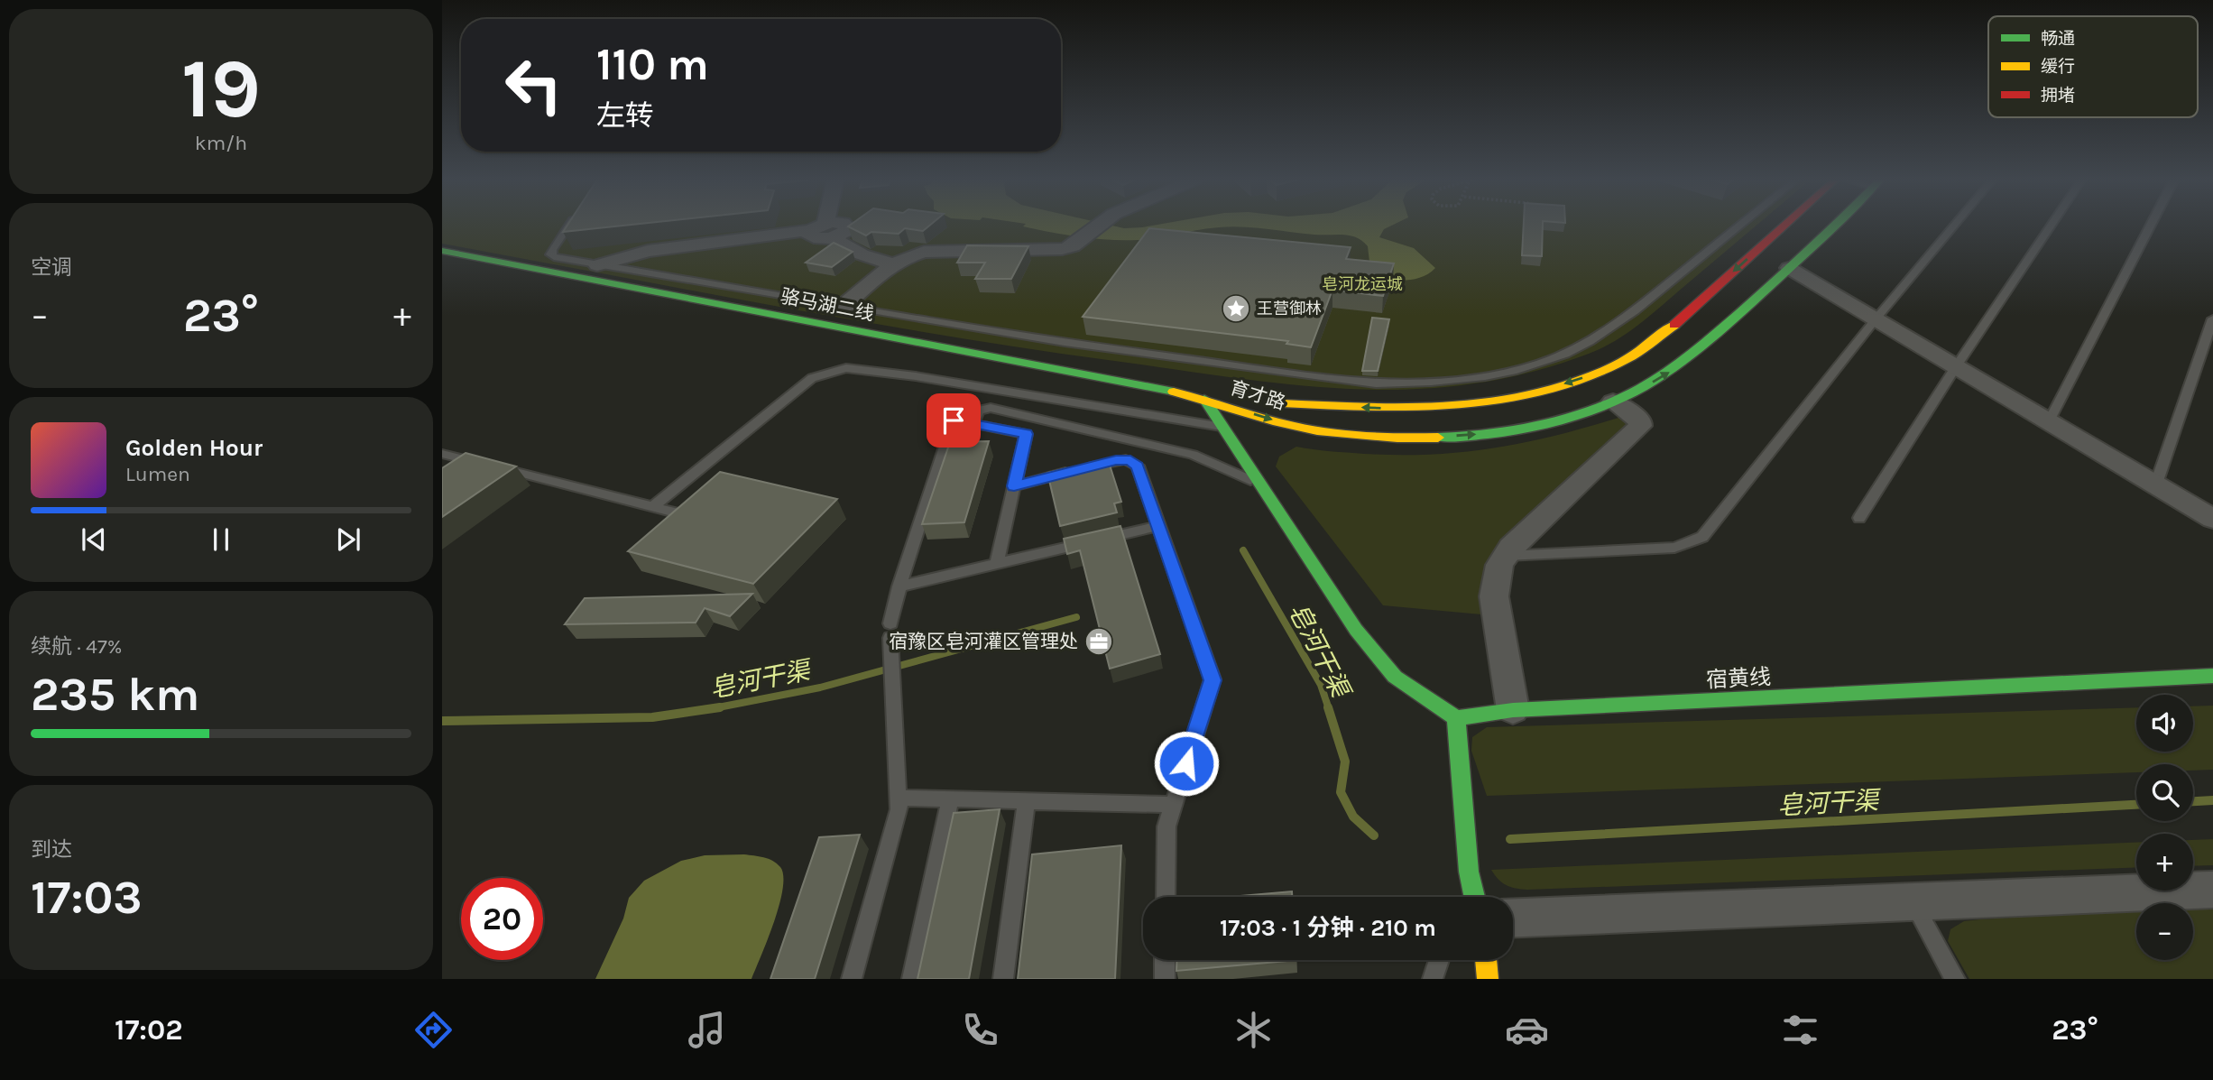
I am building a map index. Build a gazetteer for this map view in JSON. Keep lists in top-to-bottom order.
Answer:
{
  "streets": {
    "street": ["骆马湖二线", "育才路", "宿黄线"]
  },
  "crossings": [
    ["骆马湖二线", "育才路"]
  ],
  "water": ["皂河干渠"],
  "parks": ["皂河龙运城"],
  "places": {
    "place": ["王营御林"],
    "office": ["宿豫区皂河灌区管理处"]
  },
  "legend": ["畅通", "缓行", "拥堵"],
  "page": {
    "tile": [
      ["19", "km/h"],
      "空调",
      ["续航 · 47%", "235 km"],
      ["到达", "17:03"]
    ],
    "turn": ["110 m", "左转"],
    "heat": ["−", "23°", "+"],
    "song": ["Golden Hour", "Lumen"],
    "map_buttons": ["+", "−"],
    "limit": "20",
    "trip": "17:03 · 1 分钟 · 210 m",
    "tabs": ["17:02", "23°"]
  }
}
